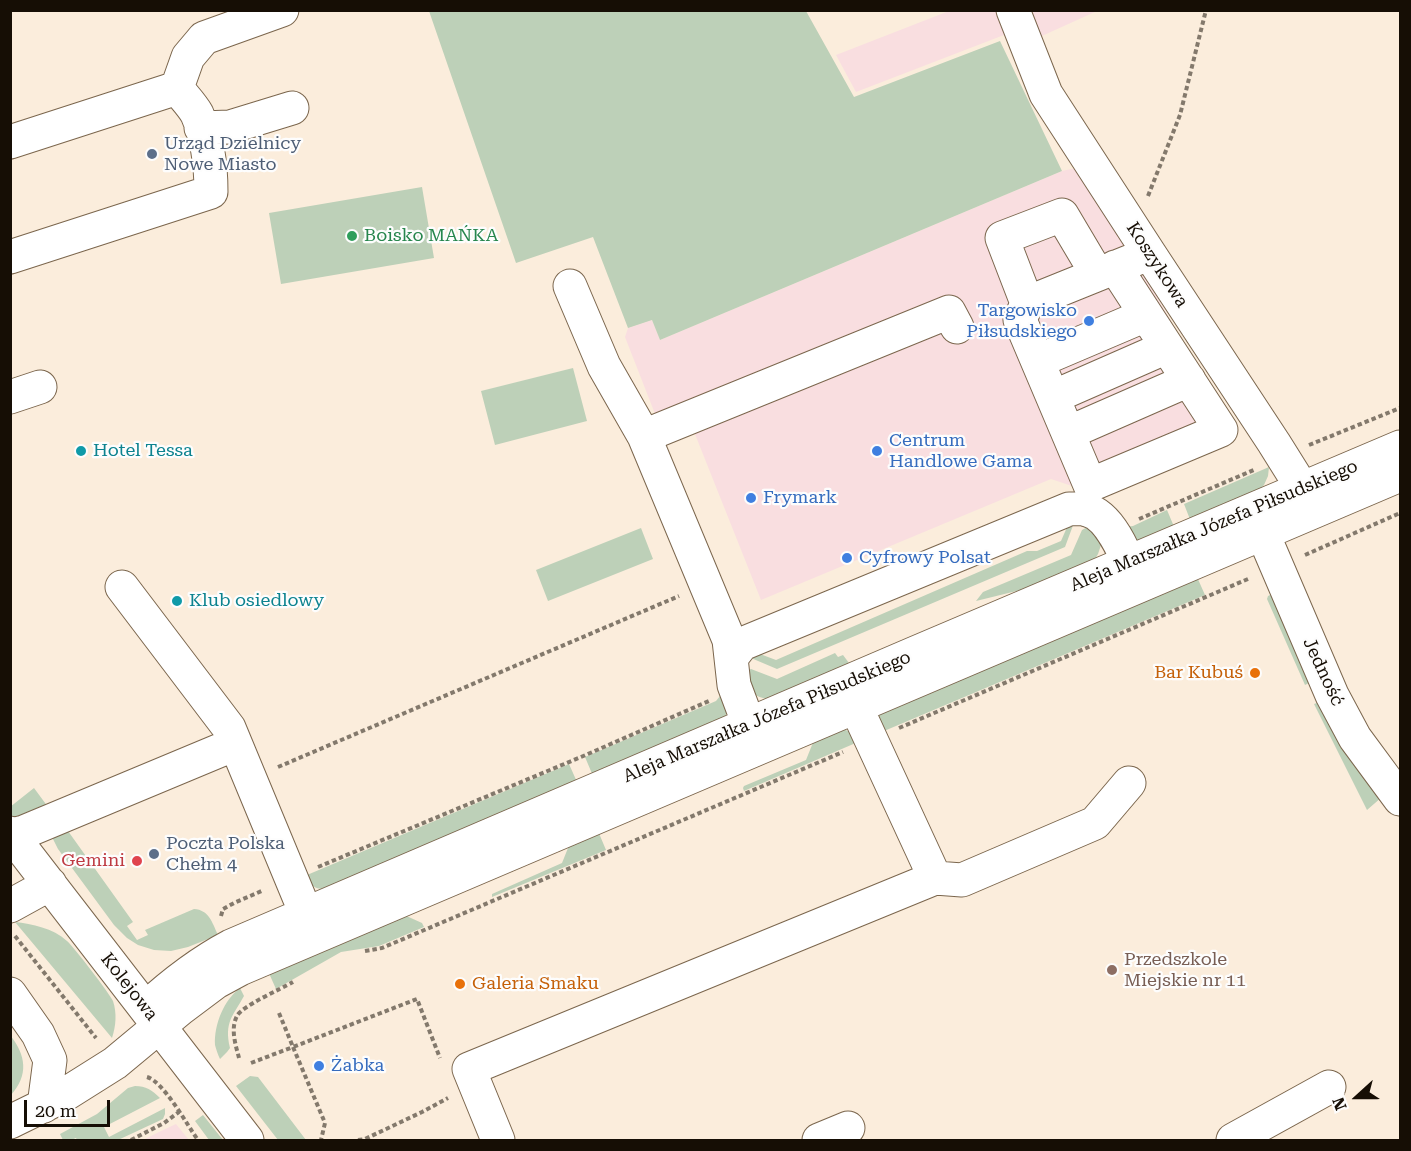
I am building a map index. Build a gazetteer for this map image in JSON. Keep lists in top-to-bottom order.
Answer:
{
  "streets": {
    "street": [
      "Koszykowa",
      "Aleja Marszałka Józefa Piłsudskiego",
      "Jedność",
      "Kolejowa"
    ]
  },
  "crossings": [
    ["Koszykowa", "Aleja Marszałka Józefa Piłsudskiego"],
    ["Aleja Marszałka Józefa Piłsudskiego", "Jedność"],
    ["Aleja Marszałka Józefa Piłsudskiego", "Kolejowa"]
  ],
  "places": [
    "Urząd Dzielnicy Nowe Miasto",
    "Boisko MAŃKA",
    "Targowisko Piłsudskiego",
    "Hotel Tessa",
    "Centrum Handlowe Gama",
    "Frymark",
    "Cyfrowy Polsat",
    "Klub osiedlowy",
    "Bar Kubuś",
    "Poczta Polska Chełm 4",
    "Gemini",
    "Przedszkole Miejskie nr 11",
    "Galeria Smaku",
    "Żabka"
  ],
  "scale_bar": "20 m",
  "north": "left"
}
